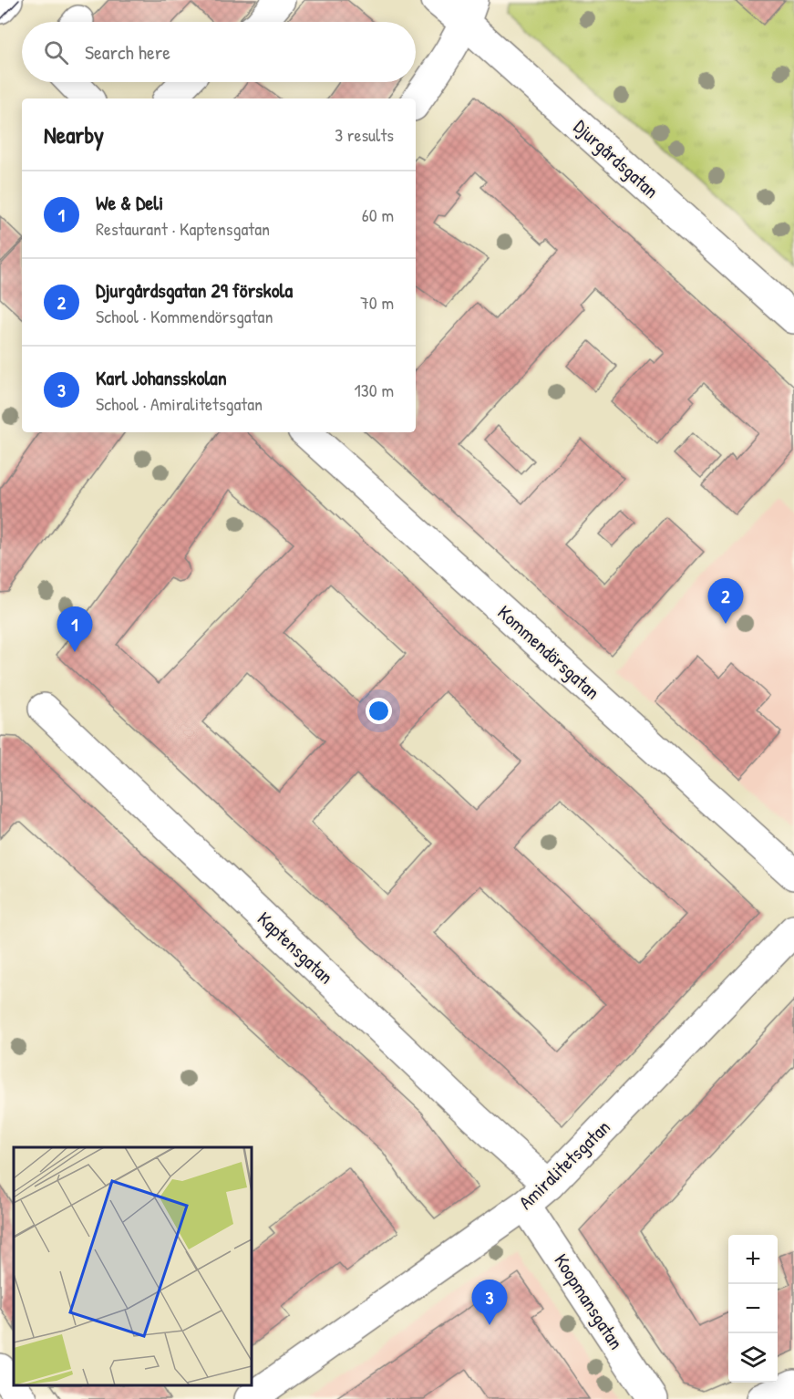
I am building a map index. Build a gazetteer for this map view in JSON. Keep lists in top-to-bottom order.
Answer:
{
  "streets": {
    "street": [
      "Djurgårdsgatan",
      "Kommendörsgatan",
      "Kaptensgatan",
      "Amiralitetsgatan",
      "Koopmansgatan"
    ]
  },
  "crossings": [
    ["Kaptensgatan", "Amiralitetsgatan"],
    ["Amiralitetsgatan", "Koopmansgatan"]
  ],
  "page": {
    "search": "Search here",
    "heading": ["Nearby", "3 results"],
    "list": [
      {
        "mark": "1",
        "name": "We & Deli",
        "note": "Restaurant · Kaptensgatan",
        "value": "60 m"
      },
      {
        "mark": "2",
        "name": "Djurgårdsgatan 29 förskola",
        "note": "School · Kommendörsgatan",
        "value": "70 m"
      },
      {
        "mark": "3",
        "name": "Karl Johansskolan",
        "note": "School · Amiralitetsgatan",
        "value": "130 m"
      }
    ],
    "pins": ["2", "1", "3"],
    "map_buttons": ["+", "−"]
  }
}
